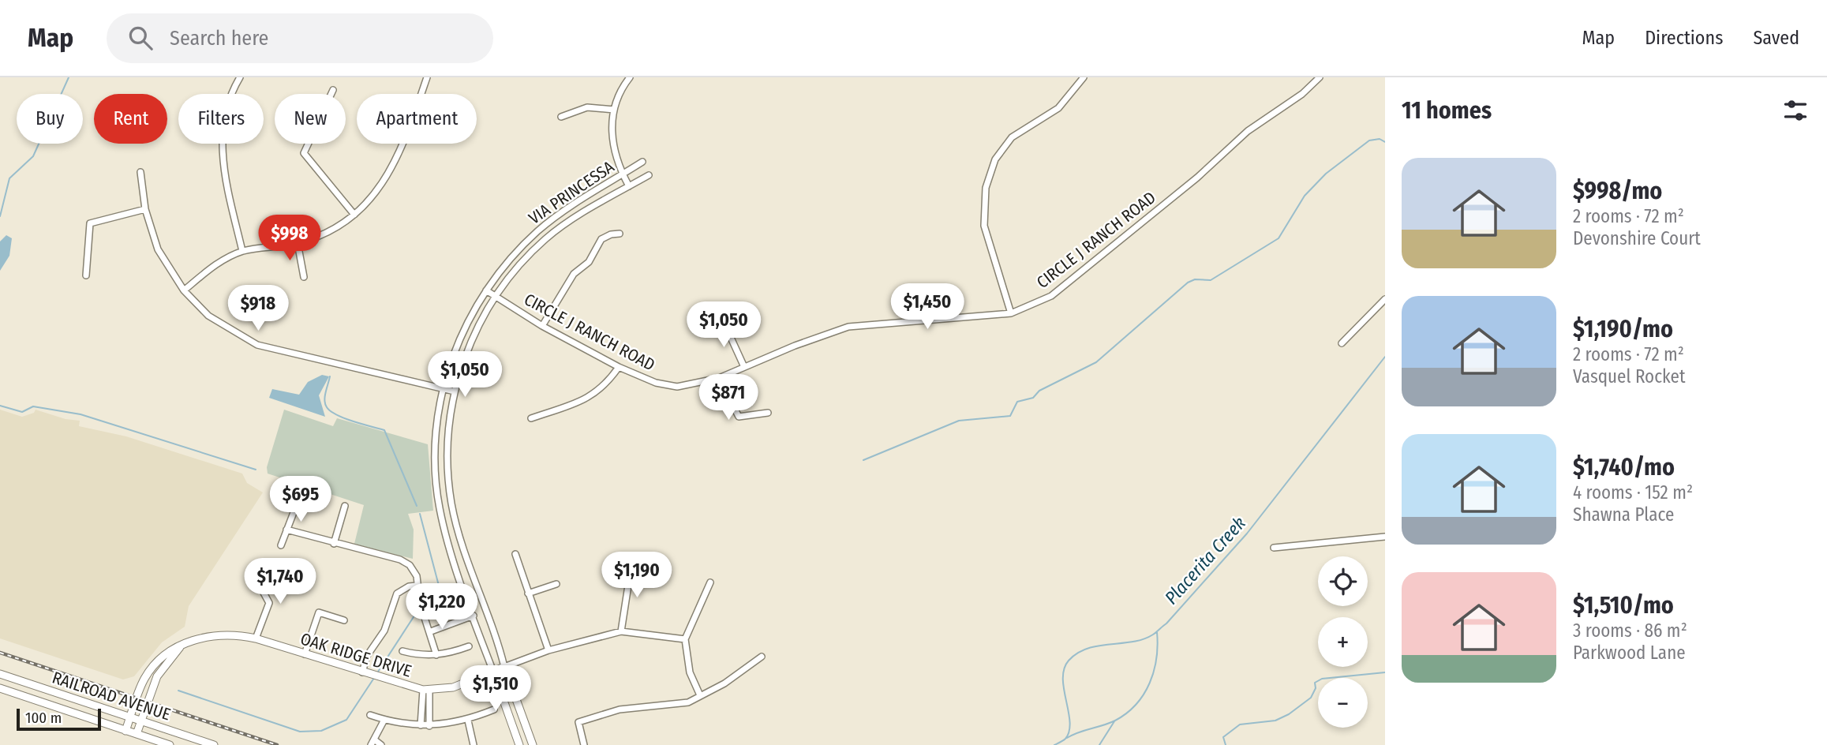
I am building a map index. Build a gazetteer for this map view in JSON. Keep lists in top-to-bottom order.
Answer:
{
  "streets": {
    "main road": ["VIA PRINCESSA", "OAK RIDGE DRIVE", "RAILROAD AVENUE"],
    "street": ["CIRCLE J RANCH ROAD"]
  },
  "crossings": [
    ["VIA PRINCESSA", "CIRCLE J RANCH ROAD"],
    ["VIA PRINCESSA", "OAK RIDGE DRIVE"],
    ["OAK RIDGE DRIVE", "RAILROAD AVENUE"]
  ],
  "water": ["Placerita Creek"],
  "scale_bar": "100 m",
  "page": {
    "header": "Map",
    "search": "Search here",
    "nav": ["Map", "Directions", "Saved"],
    "heading": "11 homes",
    "chip": [
      "Buy",
      "Rent",
      "Filters",
      "New",
      "Apartment"
    ],
    "list": [
      {
        "name": "$998/mo",
        "note": "2 rooms · 72 m² · Devonshire Court"
      },
      {
        "name": "$1,190/mo",
        "note": "2 rooms · 72 m² · Vasquel Rocket"
      },
      {
        "name": "$1,740/mo",
        "note": "4 rooms · 152 m² · Shawna Place"
      },
      {
        "name": "$1,510/mo",
        "note": "3 rooms · 86 m² · Parkwood Lane"
      }
    ],
    "price": [
      "$998",
      "$1,450",
      "$918",
      "$1,050",
      "$1,050",
      "$871",
      "$695",
      "$1,190",
      "$1,740",
      "$1,220",
      "$1,510"
    ],
    "map_buttons": ["+", "−"],
    "scale": "100 m"
  }
}
